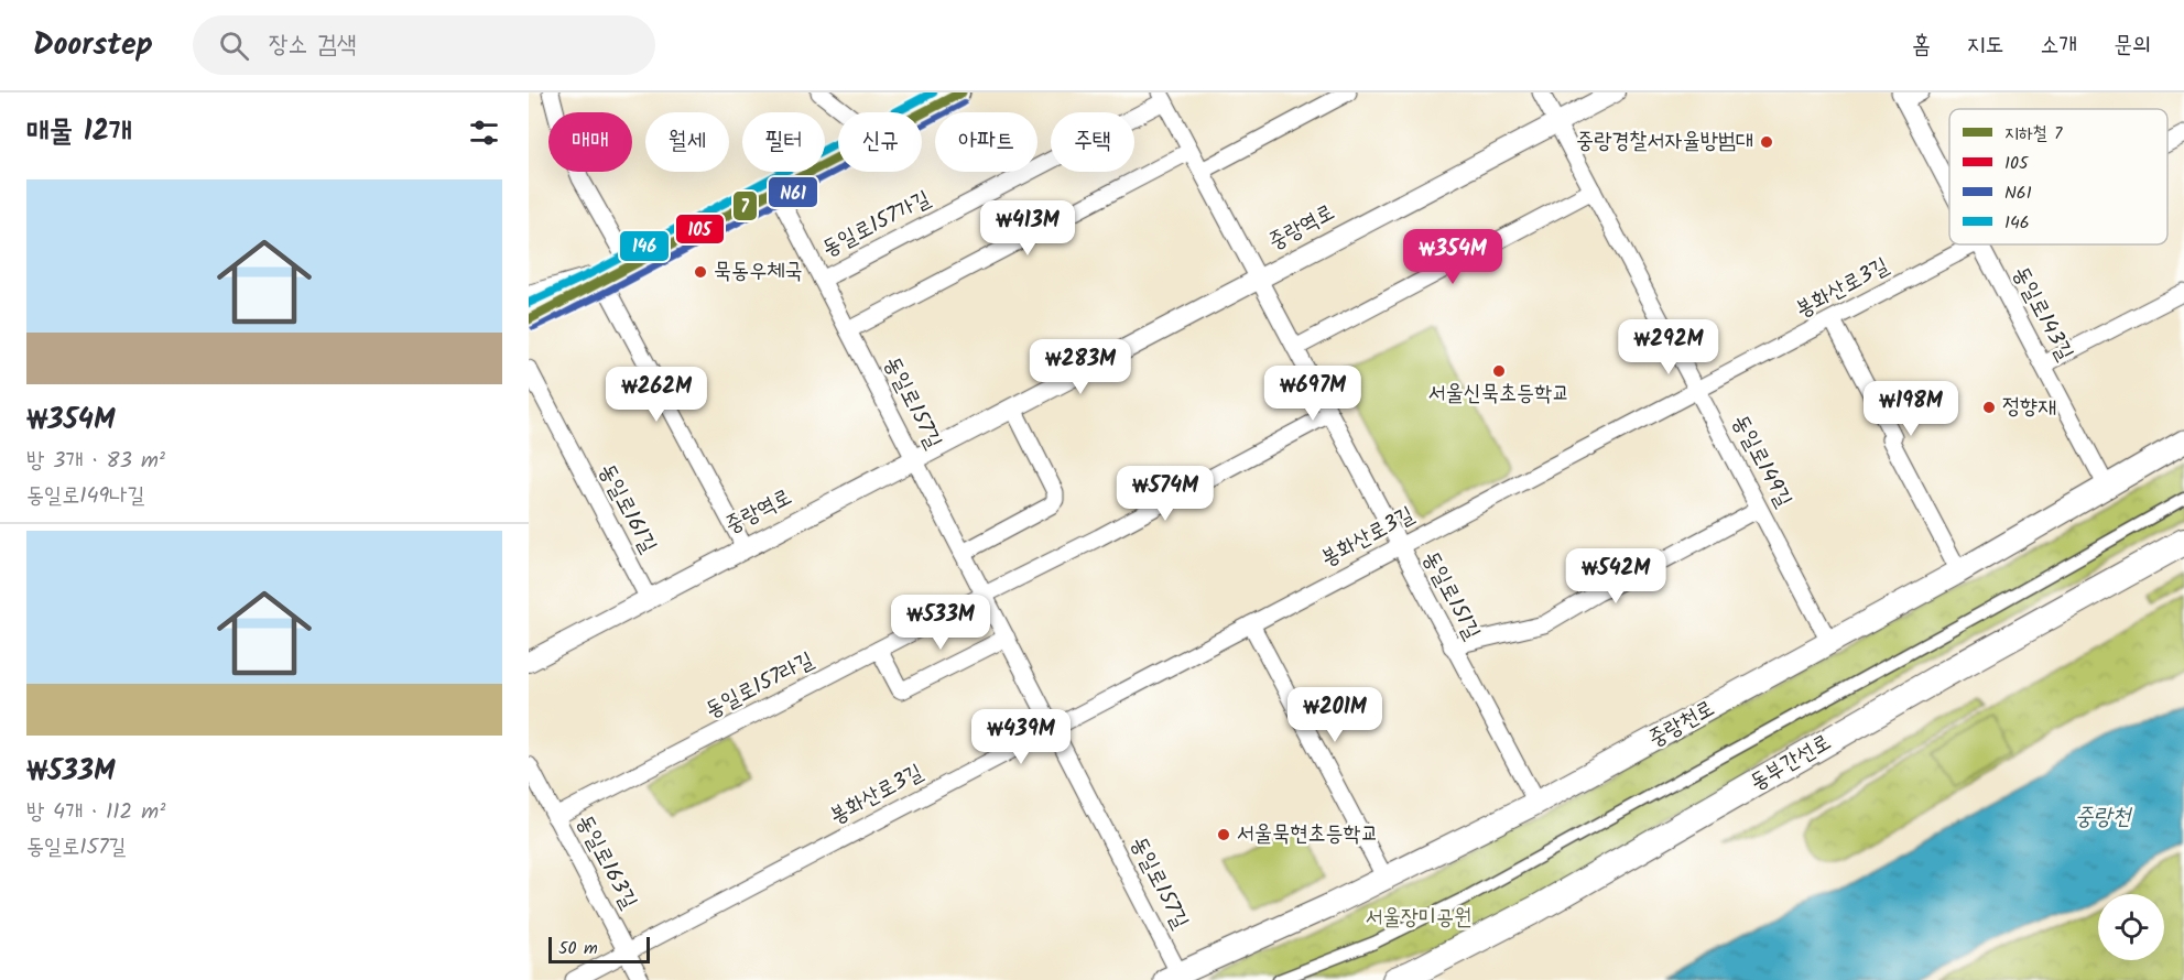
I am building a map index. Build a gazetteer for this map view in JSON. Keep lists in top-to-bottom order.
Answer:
{
  "streets": {
    "highway": ["동부간선로"],
    "main road": ["중랑천로"],
    "street": [
      "동일로157가길",
      "중랑역로",
      "봉화산로3길",
      "동일로143길",
      "동일로157길",
      "동일로149길",
      "동일로161길",
      "동일로151길",
      "동일로157라길",
      "동일로163길"
    ]
  },
  "crossings": [
    ["동일로157가길", "동일로157길"],
    ["동일로157가길", "동일로151길"],
    ["중랑역로", "동일로157길"],
    ["중랑역로", "동일로149길"],
    ["중랑역로", "동일로161길"],
    ["중랑역로", "동일로151길"],
    ["봉화산로3길", "동일로157길"],
    ["봉화산로3길", "동일로149길"],
    ["봉화산로3길", "동일로151길"],
    ["봉화산로3길", "동일로163길"],
    ["동일로143길", "중랑천로"],
    ["동일로157길", "동일로157라길"],
    ["동일로157길", "중랑천로"],
    ["동일로149길", "중랑천로"],
    ["동일로151길", "동일로157라길"],
    ["동일로151길", "중랑천로"],
    ["동일로157라길", "동일로163길"]
  ],
  "water": ["중랑천"],
  "parks": ["서울장미공원"],
  "places": [
    "중랑경찰서자율방범대",
    "묵동우체국",
    "서울신묵초등학교",
    "정향재",
    "서울묵현초등학교"
  ],
  "lines": [
    "metro line 7",
    "transit line 105",
    "transit line 146",
    "transit line N61"
  ],
  "legend": [
    "지하철 7",
    "105",
    "N61",
    "146"
  ],
  "scale_bar": "50 m",
  "page": {
    "header": "Doorstep",
    "search": "장소 검색",
    "nav": [
      "홈",
      "지도",
      "소개",
      "문의"
    ],
    "heading": "매물 12개",
    "chip": [
      "매매",
      "월세",
      "필터",
      "신규",
      "아파트",
      "주택"
    ],
    "list": [
      {
        "name": "₩354M",
        "note": "방 3개 · 83 m² · 동일로149나길"
      },
      {
        "name": "₩533M",
        "note": "방 4개 · 112 m² · 동일로157길"
      }
    ],
    "price": [
      "₩413M",
      "₩354M",
      "₩292M",
      "₩283M",
      "₩697M",
      "₩262M",
      "₩198M",
      "₩574M",
      "₩542M",
      "₩533M",
      "₩201M",
      "₩439M"
    ],
    "scale": "50 m"
  }
}
